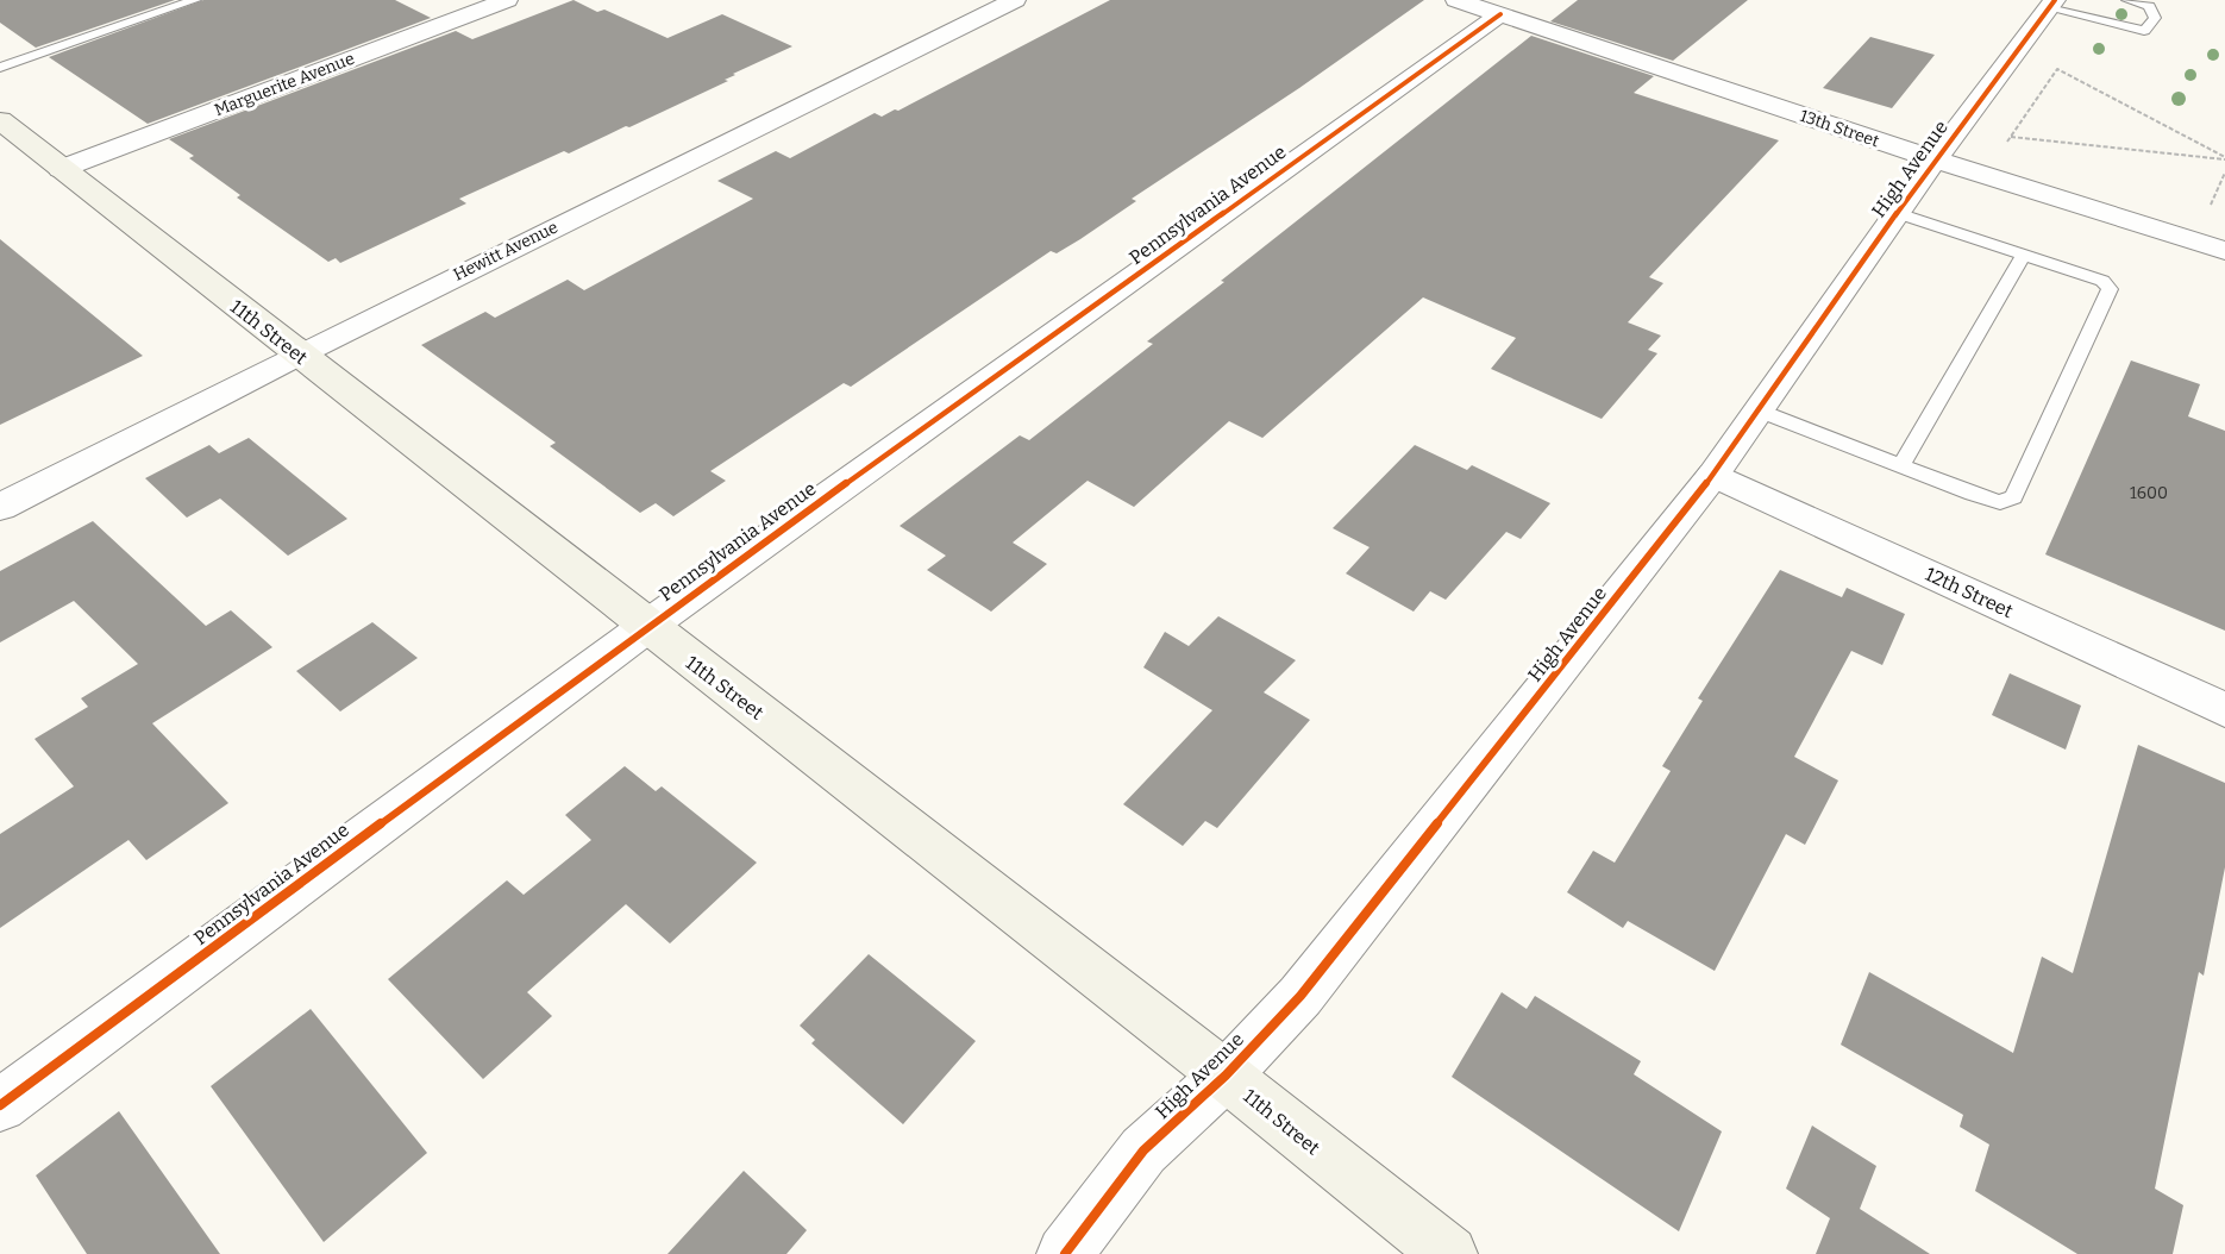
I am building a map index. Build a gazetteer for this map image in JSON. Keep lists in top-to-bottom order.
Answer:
{
  "streets": {
    "main road": ["11th Street"],
    "street": [
      "Marguerite Avenue",
      "13th Street",
      "High Avenue",
      "Pennsylvania Avenue",
      "Hewitt Avenue",
      "12th Street"
    ]
  },
  "crossings": [
    ["Marguerite Avenue", "11th Street"],
    ["13th Street", "High Avenue"],
    ["13th Street", "Pennsylvania Avenue"],
    ["High Avenue", "11th Street"],
    ["High Avenue", "12th Street"],
    ["Pennsylvania Avenue", "11th Street"],
    ["Hewitt Avenue", "11th Street"]
  ],
  "house_numbers": ["1600"]
}
